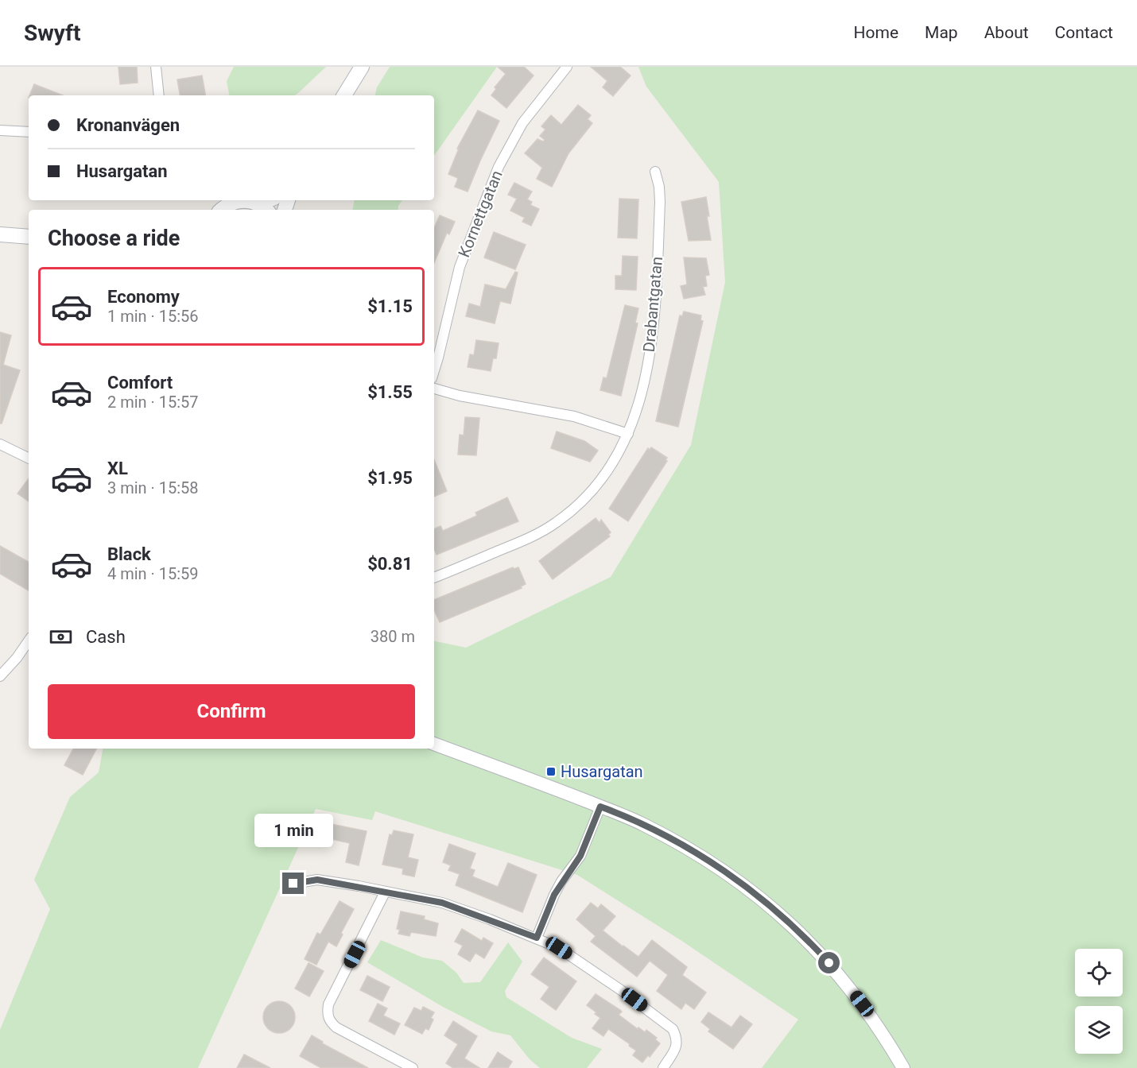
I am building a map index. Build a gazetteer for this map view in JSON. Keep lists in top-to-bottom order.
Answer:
{
  "streets": {
    "street": ["Kornettgatan", "Drabantgatan"]
  },
  "places": {
    "transit": ["Husargatan"]
  },
  "page": {
    "header": "Swyft",
    "nav": [
      "Home",
      "Map",
      "About",
      "Contact"
    ],
    "banner": ["Kronanvägen", "Husargatan"],
    "heading": "Choose a ride",
    "list": [
      {
        "name": "Economy",
        "note": "1 min · 15:56",
        "value": "$1.15"
      },
      {
        "name": "Comfort",
        "note": "2 min · 15:57",
        "value": "$1.55"
      },
      {
        "name": "XL",
        "note": "3 min · 15:58",
        "value": "$1.95"
      },
      {
        "name": "Black",
        "note": "4 min · 15:59",
        "value": "$0.81"
      }
    ],
    "pay": ["Cash", "380 m"],
    "buttons": "Confirm",
    "bubble": "1 min"
  }
}
